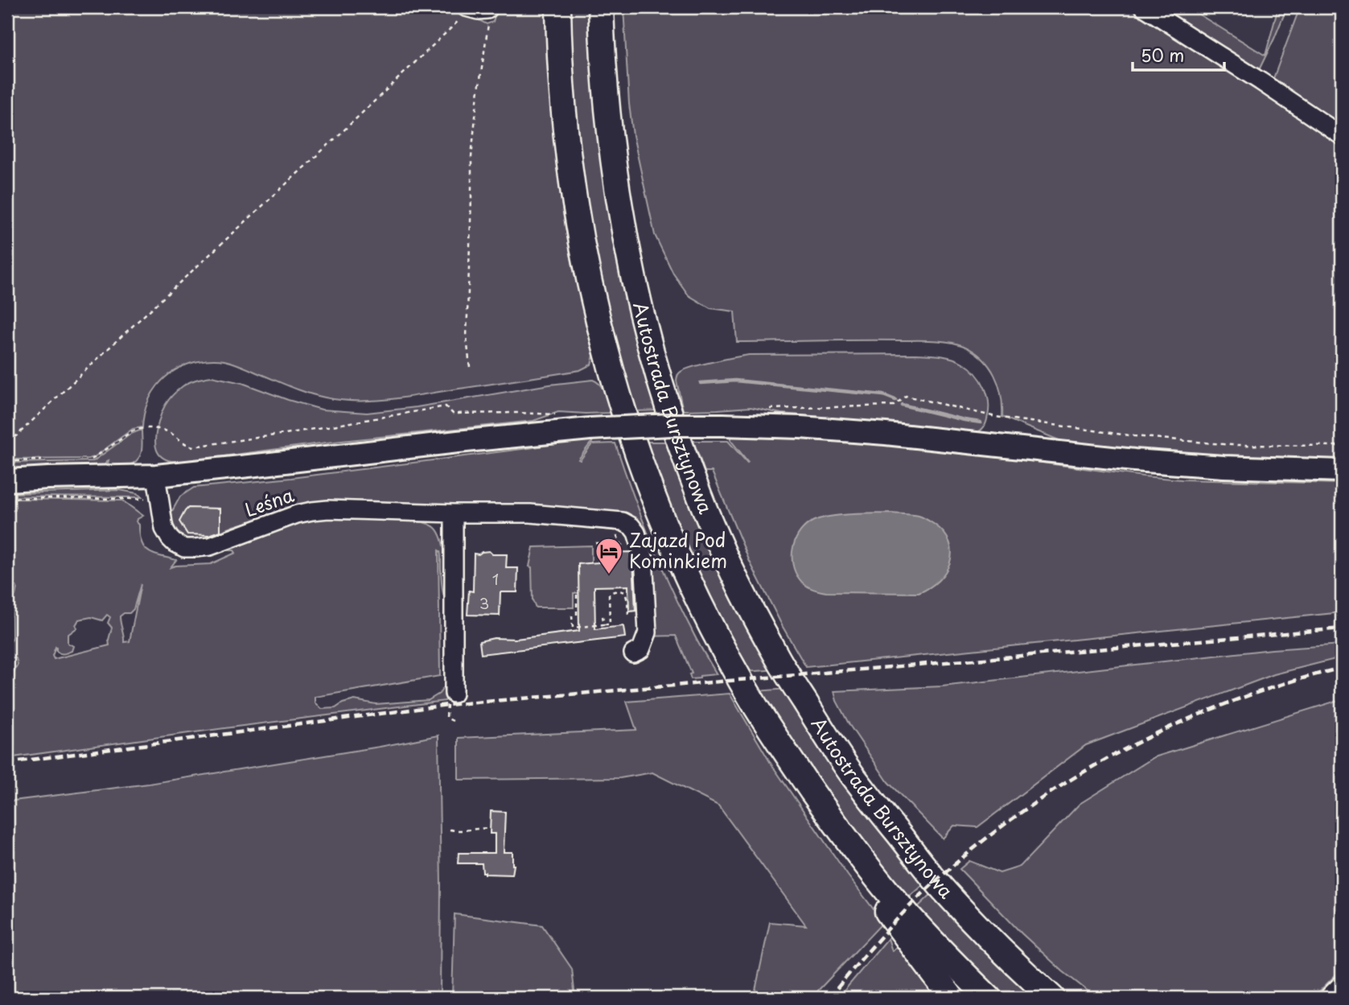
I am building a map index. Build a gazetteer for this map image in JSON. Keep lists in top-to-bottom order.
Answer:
{
  "streets": {
    "highway": ["Autostrada Bursztynowa"],
    "street": ["Leśna"]
  },
  "places": {
    "hotel": ["Zajazd Pod Kominkiem"]
  },
  "house_numbers": ["1", "3"],
  "scale_bar": "50 m"
}
